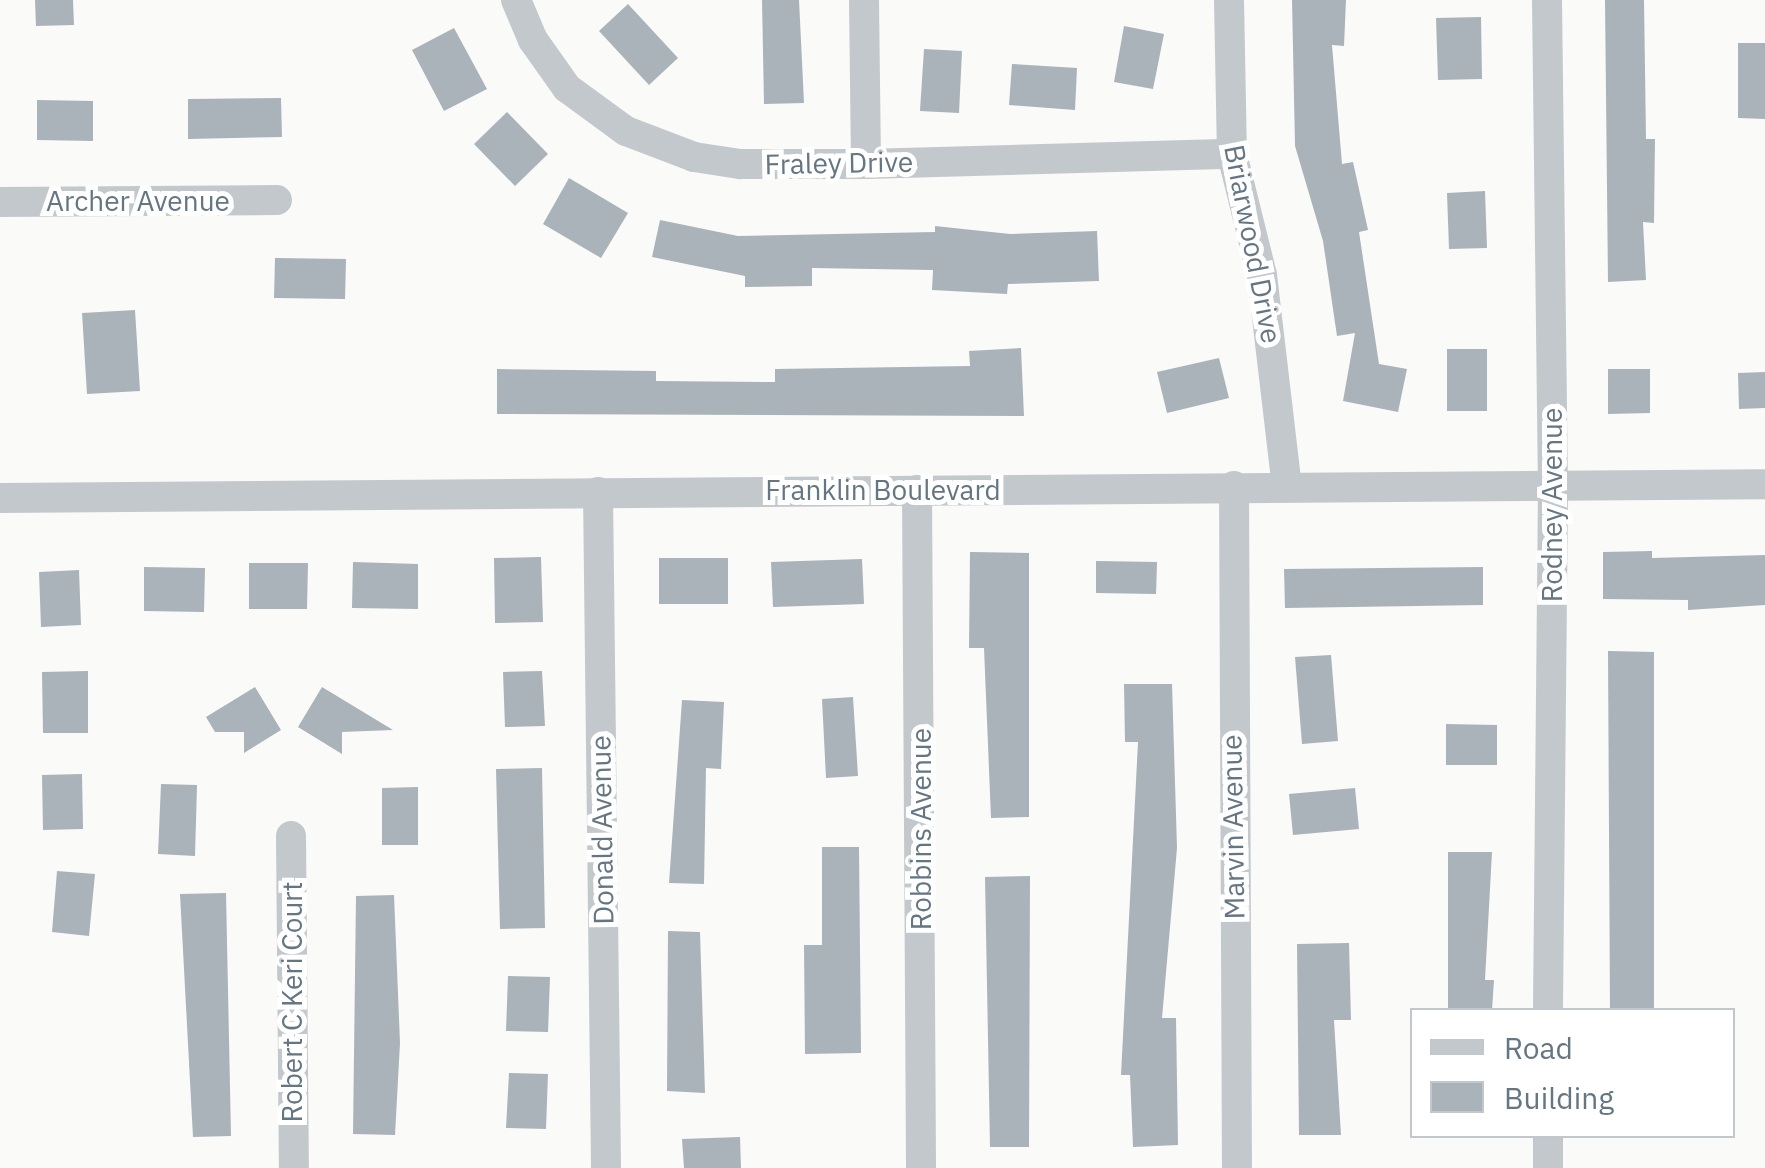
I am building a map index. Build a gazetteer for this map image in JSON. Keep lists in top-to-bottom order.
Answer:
{
  "streets": {
    "street": [
      "Fraley Drive",
      "Archer Avenue",
      "Briarwood Drive",
      "Franklin Boulevard",
      "Rodney Avenue",
      "Marvin Avenue",
      "Robbins Avenue",
      "Donald Avenue",
      "Robert C Keri Court"
    ]
  },
  "crossings": [
    ["Fraley Drive", "Briarwood Drive"],
    ["Briarwood Drive", "Franklin Boulevard"],
    ["Franklin Boulevard", "Rodney Avenue"],
    ["Franklin Boulevard", "Marvin Avenue"],
    ["Franklin Boulevard", "Robbins Avenue"],
    ["Franklin Boulevard", "Donald Avenue"]
  ],
  "legend": ["Road", "Building"]
}
